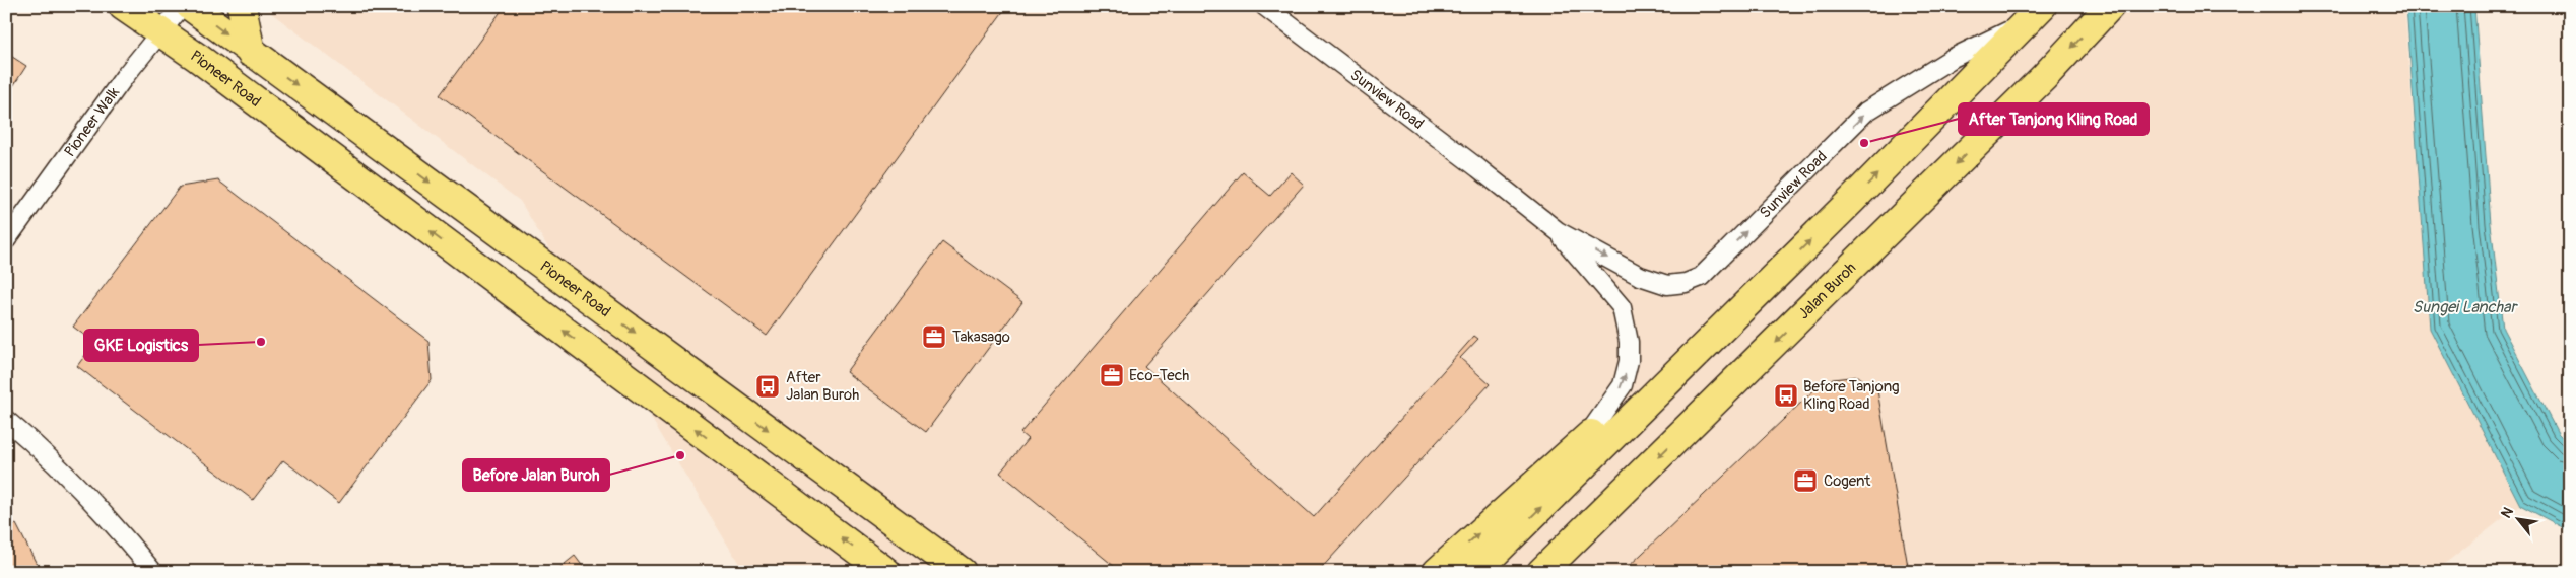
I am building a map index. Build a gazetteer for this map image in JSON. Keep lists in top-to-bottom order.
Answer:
{
  "streets": {
    "main road": ["Pioneer Road", "Jalan Buroh"],
    "street": ["Sunview Road", "Pioneer Walk"]
  },
  "crossings": [
    ["Pioneer Road", "Pioneer Walk"]
  ],
  "water": ["Sungei Lanchar"],
  "places": {
    "other": ["After Tanjong Kling Road", "GKE Logistics", "Before Jalan Buroh"],
    "office": ["Takasago", "Eco-Tech", "Cogent"],
    "bus stop": ["After Jalan Buroh", "Before Tanjong Kling Road"]
  },
  "north": "top left"
}
